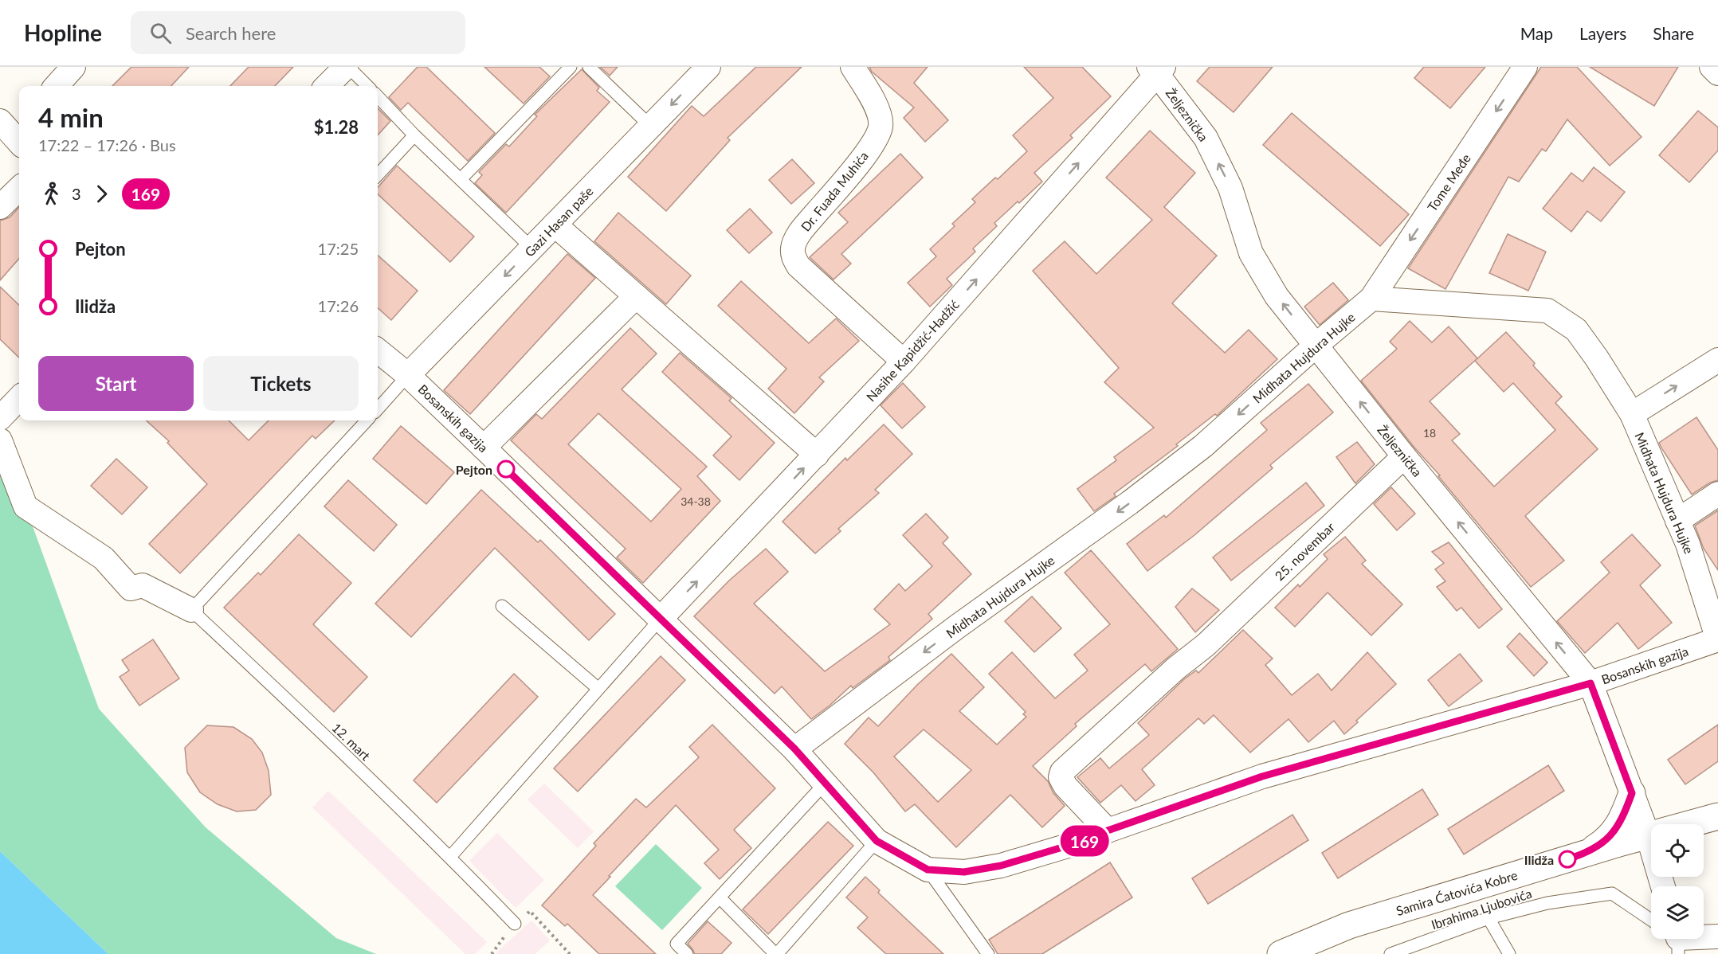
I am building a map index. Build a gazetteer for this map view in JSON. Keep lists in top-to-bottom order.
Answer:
{
  "streets": {
    "main road": ["Samira Ćatovića Kobre"],
    "street": [
      "Željeznička",
      "Tome Međe",
      "Dr. Fuada Muhića",
      "Gazi Hasan paše",
      "Nasihe Kapidžić-Hadžić",
      "Midhata Hujdura Hujke",
      "Bosanskih gazija",
      "25. novembar"
    ],
    "lane": ["12. mart", "Ibrahima Ljubovića"]
  },
  "crossings": [
    ["Željeznička", "Nasihe Kapidžić-Hadžić"],
    ["Željeznička", "Midhata Hujdura Hujke"],
    ["Željeznička", "Bosanskih gazija"],
    ["Željeznička", "25. novembar"],
    ["Željeznička", "Samira Ćatovića Kobre"],
    ["Tome Međe", "Midhata Hujdura Hujke"],
    ["Dr. Fuada Muhića", "Nasihe Kapidžić-Hadžić"],
    ["Gazi Hasan paše", "Bosanskih gazija"],
    ["Nasihe Kapidžić-Hadžić", "Bosanskih gazija"],
    ["Midhata Hujdura Hujke", "Bosanskih gazija"],
    ["Bosanskih gazija", "25. novembar"]
  ],
  "one_way": [
    "Željeznička",
    "Tome Međe",
    "Nasihe Kapidžić-Hadžić",
    "Midhata Hujdura Hujke"
  ],
  "places": ["Pejton", "Ilidža"],
  "lines": ["bus line 169"],
  "house_numbers": ["18", "34-38"],
  "page": {
    "header": "Hopline",
    "search": "Search here",
    "nav": ["Map", "Layers", "Share"],
    "on_map": "169",
    "heading": ["4 min", "17:22 – 17:26 · Bus", "$1.28"],
    "legs": ["3", "169"],
    "list": [
      {
        "name": "Pejton",
        "value": "17:25"
      },
      {
        "name": "Ilidža",
        "value": "17:26"
      }
    ],
    "buttons": ["Start", "Tickets"]
  }
}
